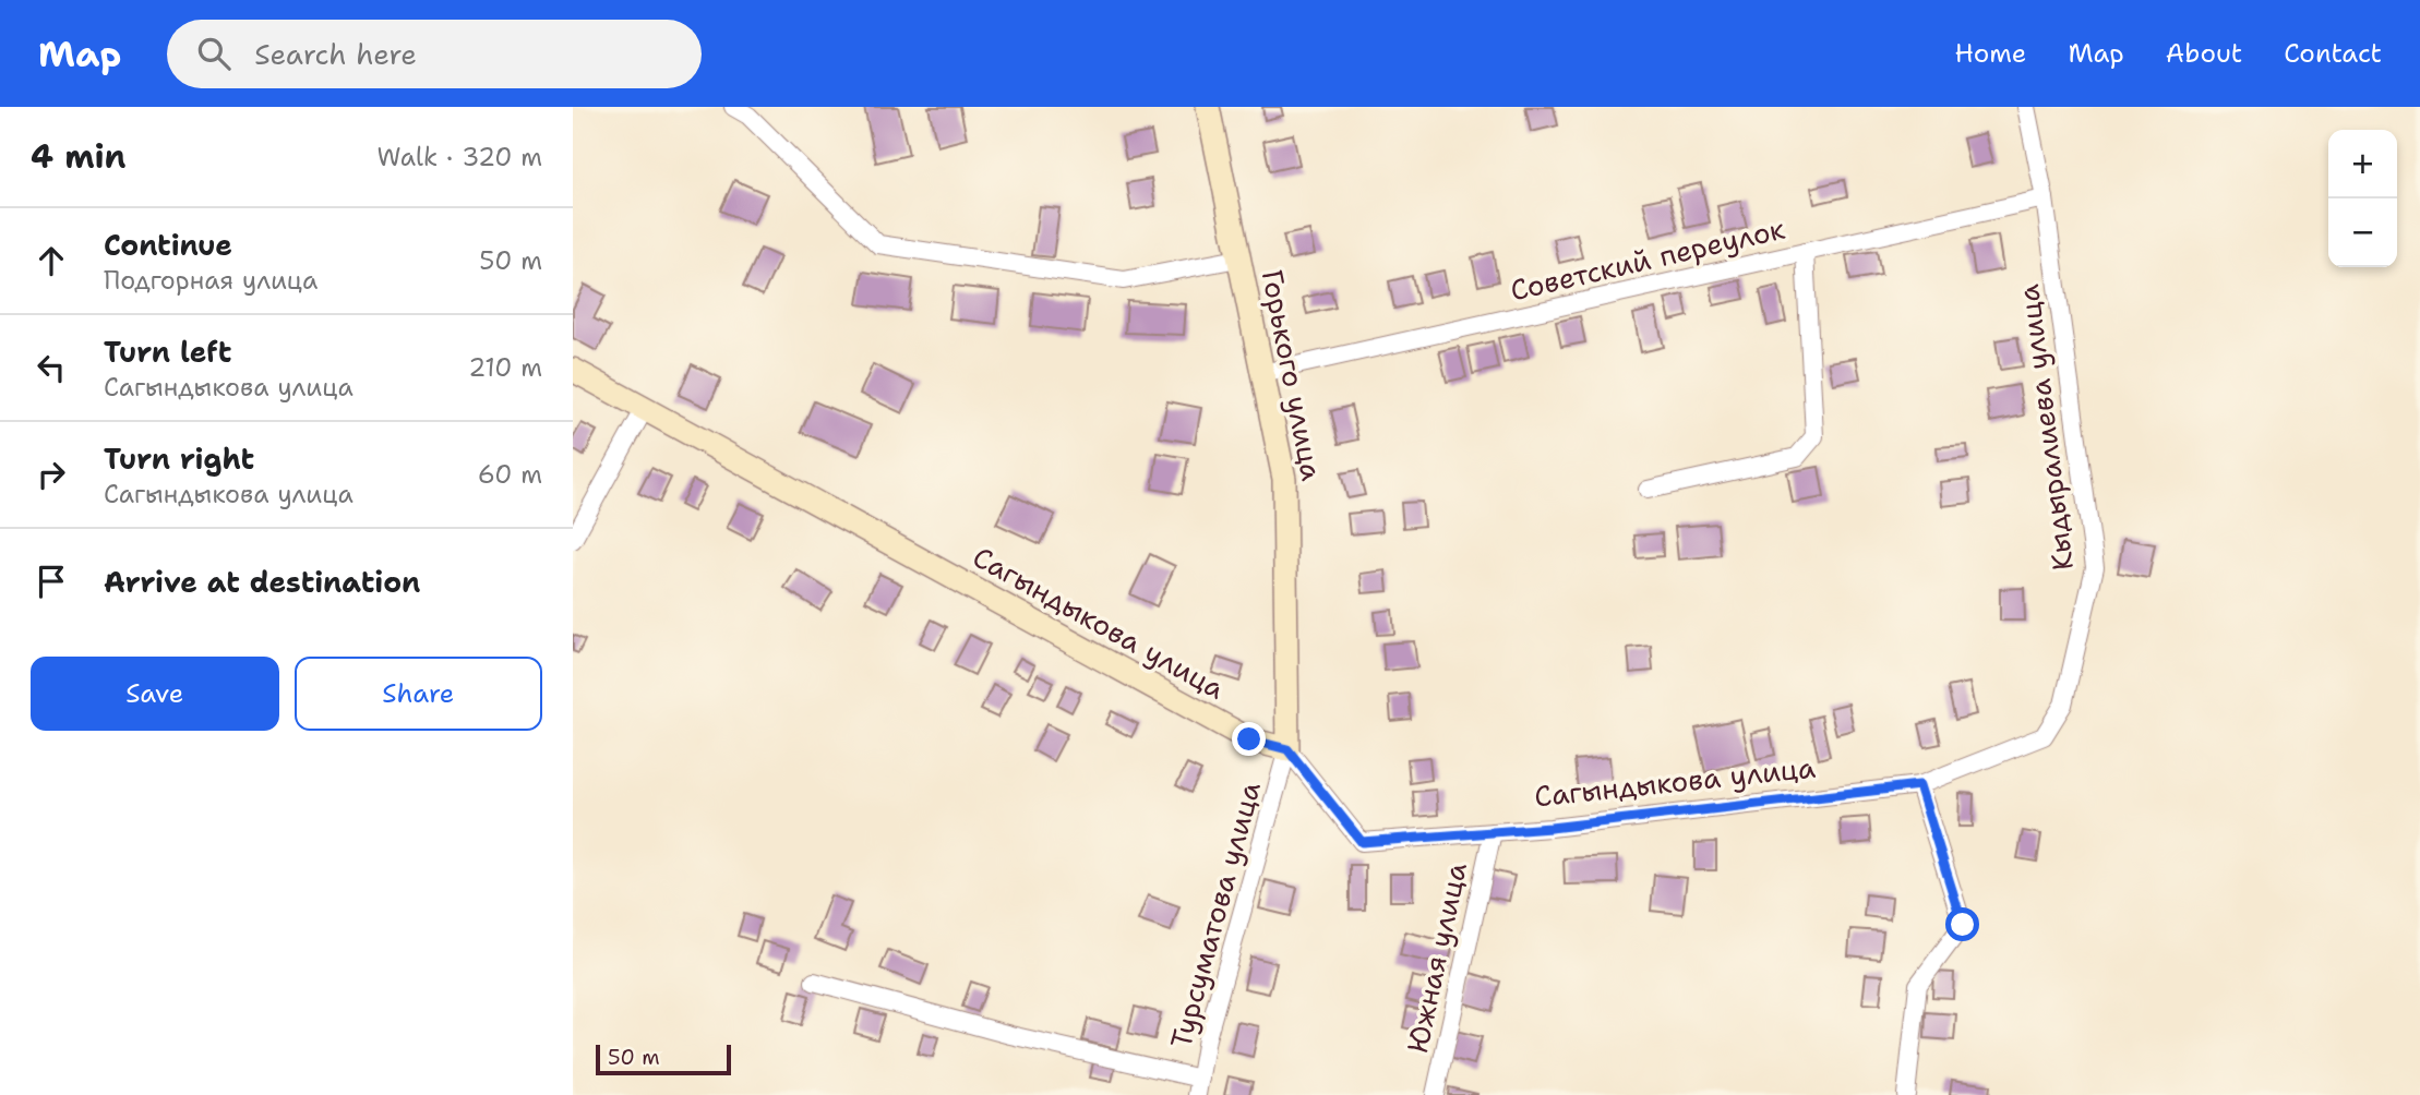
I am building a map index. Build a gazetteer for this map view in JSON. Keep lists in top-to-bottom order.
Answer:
{
  "streets": {
    "street": [
      "Советский переулок",
      "Горького улица",
      "Кыдыралиева улица",
      "Сагындыкова улица",
      "Турсуматова улица",
      "Южная улица"
    ]
  },
  "crossings": [
    ["Советский переулок", "Горького улица"],
    ["Советский переулок", "Кыдыралиева улица"],
    ["Горького улица", "Сагындыкова улица"],
    ["Горького улица", "Турсуматова улица"],
    ["Кыдыралиева улица", "Сагындыкова улица"],
    ["Сагындыкова улица", "Турсуматова улица"],
    ["Сагындыкова улица", "Южная улица"]
  ],
  "scale_bar": "50 m",
  "page": {
    "header": "Map",
    "search": "Search here",
    "nav": [
      "Home",
      "Map",
      "About",
      "Contact"
    ],
    "heading": ["4 min", "Walk · 320 m"],
    "map_buttons": ["+", "−"],
    "list": [
      ["Continue", "Подгорная улица", "50 m"],
      ["Turn left", "Сагындыкова улица", "210 m"],
      ["Turn right", "Сагындыкова улица", "60 m"],
      "Arrive at destination"
    ],
    "buttons": ["Save", "Share"],
    "scale": "50 m"
  }
}
